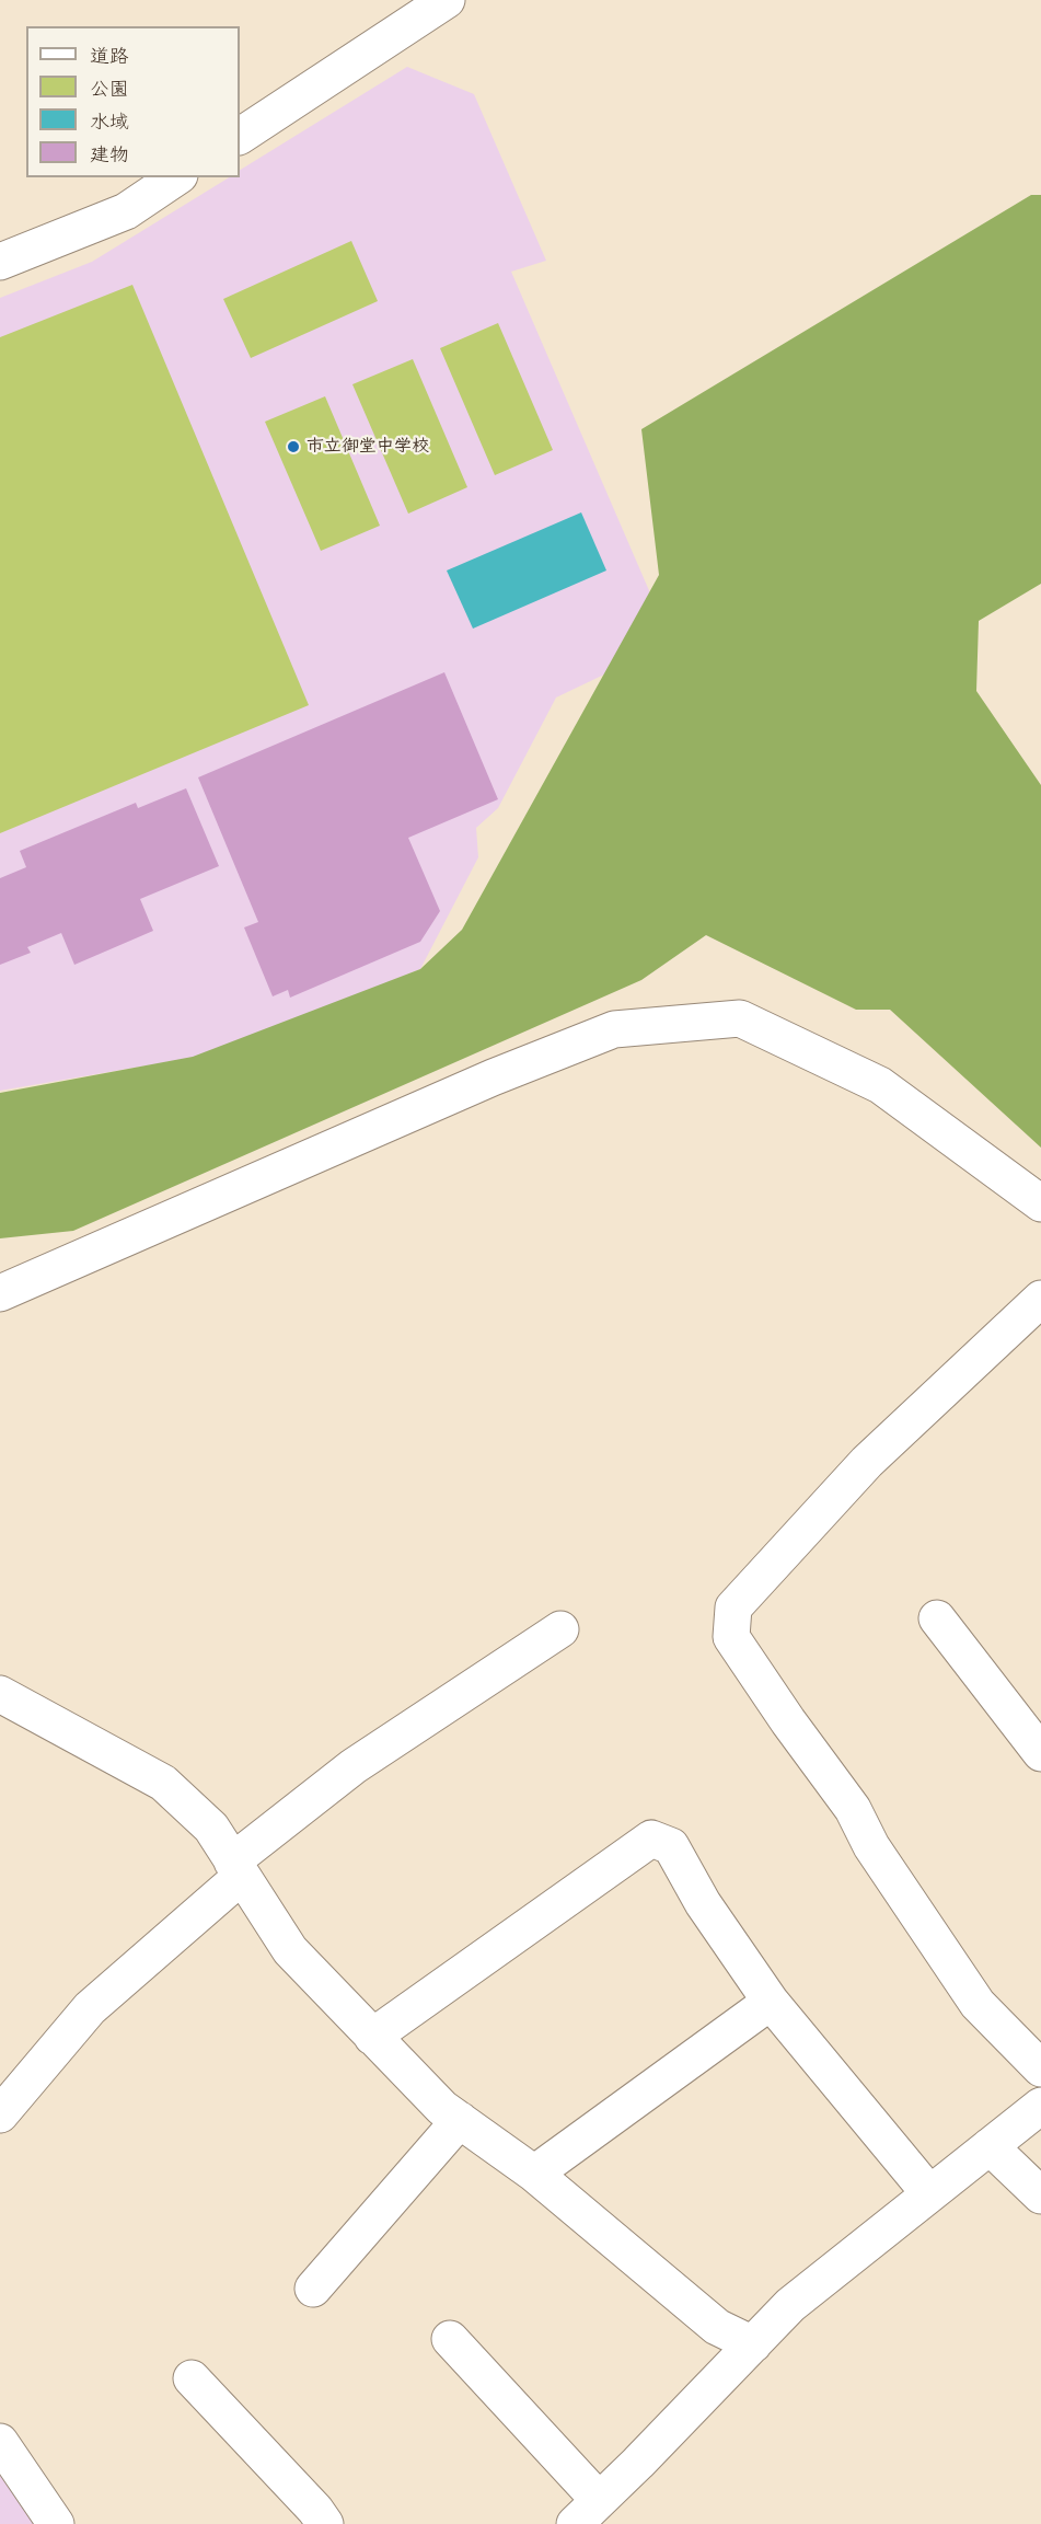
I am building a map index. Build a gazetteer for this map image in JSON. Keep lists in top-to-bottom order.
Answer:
{
  "places": ["市立御堂中学校"],
  "legend": [
    "道路",
    "公園",
    "水域",
    "建物"
  ]
}
